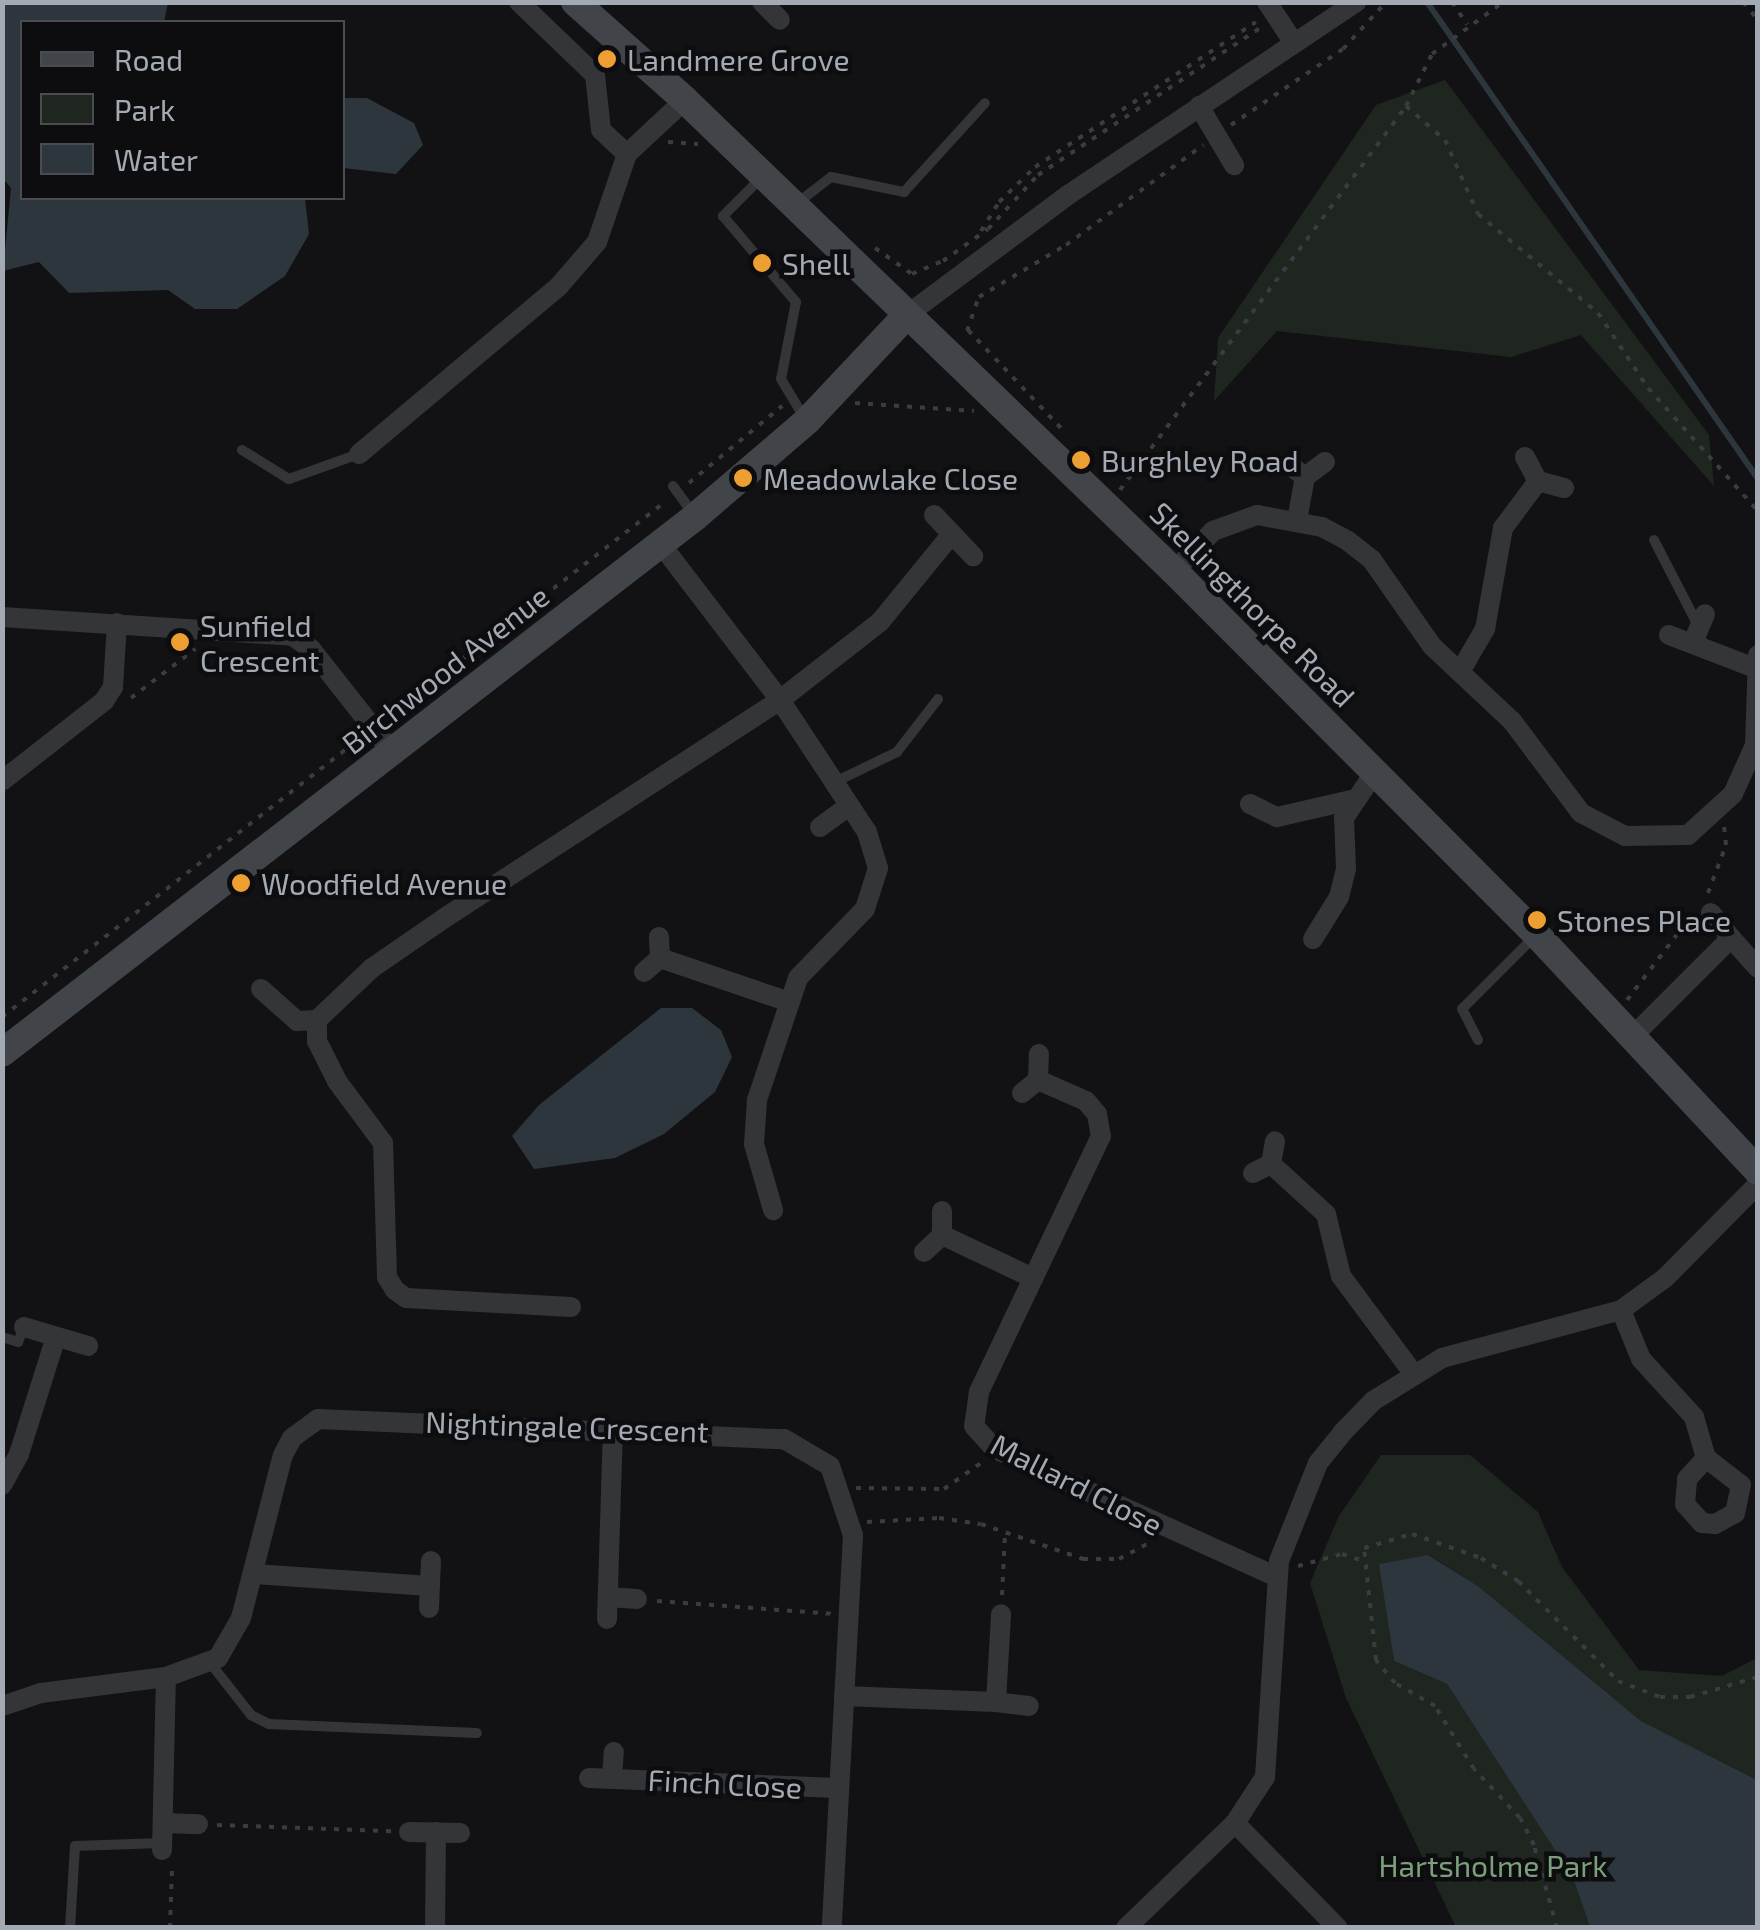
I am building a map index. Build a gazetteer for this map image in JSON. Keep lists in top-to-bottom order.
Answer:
{
  "streets": {
    "main road": ["Skellingthorpe Road", "Birchwood Avenue"],
    "street": ["Nightingale Crescent", "Mallard Close", "Finch Close"]
  },
  "crossings": [
    ["Skellingthorpe Road", "Birchwood Avenue"],
    ["Nightingale Crescent", "Finch Close"]
  ],
  "parks": ["Hartsholme Park"],
  "places": [
    "Landmere Grove",
    "Shell",
    "Burghley Road",
    "Meadowlake Close",
    "Sunfield Crescent",
    "Woodfield Avenue",
    "Stones Place"
  ],
  "legend": ["Road", "Park", "Water"]
}
